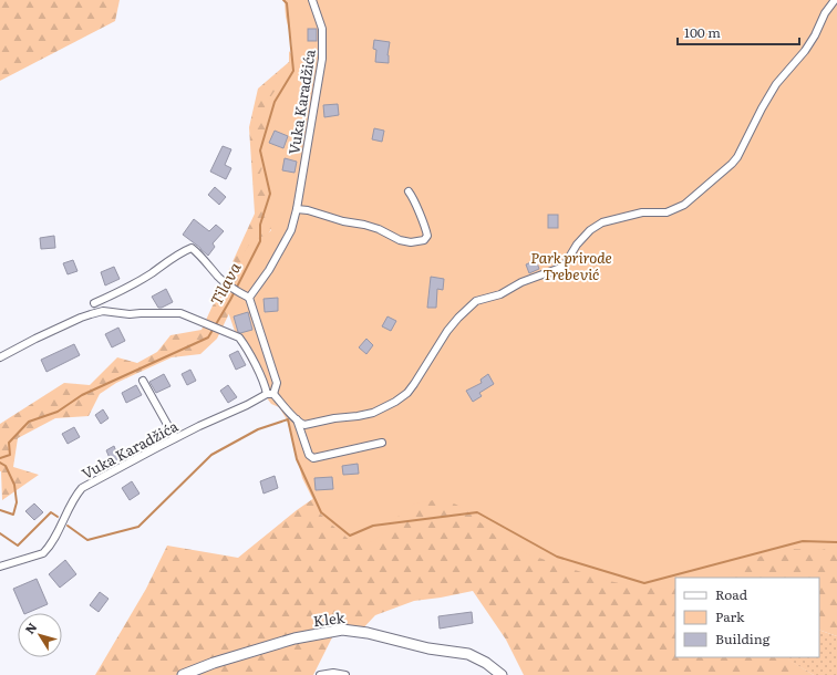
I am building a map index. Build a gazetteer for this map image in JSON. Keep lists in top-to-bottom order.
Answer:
{
  "streets": {
    "street": ["Vuka Karadžića", "Klek"]
  },
  "water": ["Tilava"],
  "parks": ["Park prirode Trebević"],
  "legend": ["Road", "Park", "Building"],
  "scale_bar": "100 m",
  "north": "top left"
}
